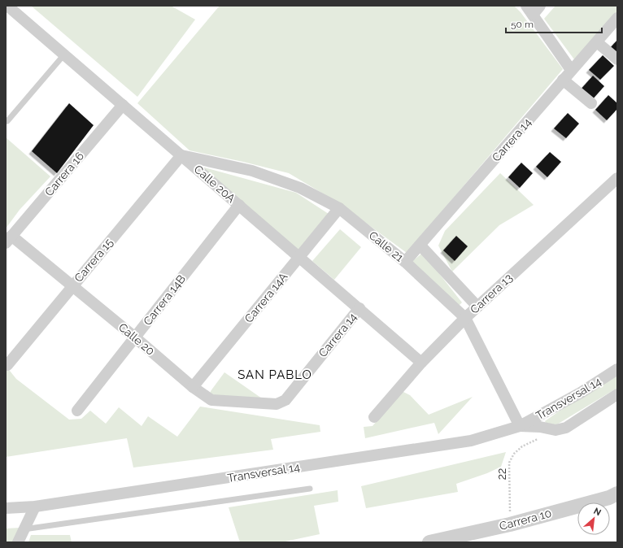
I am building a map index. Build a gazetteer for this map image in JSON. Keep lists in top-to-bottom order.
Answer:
{
  "streets": {
    "street": [
      "Carrera 14",
      "Carrera 16",
      "Calle 20A",
      "Calle 21",
      "Carrera 15",
      "Carrera 13",
      "Carrera 14A",
      "Carrera 14B",
      "Calle 20",
      "Transversal 14",
      "Carrera 10"
    ],
    "path": ["22"]
  },
  "crossings": [
    ["Carrera 14", "Calle 20A"],
    ["Carrera 14", "Calle 21"],
    ["Carrera 14", "Calle 20"],
    ["Carrera 16", "Calle 20A"],
    ["Carrera 16", "Calle 20"],
    ["Calle 20A", "Calle 21"],
    ["Calle 20A", "Carrera 15"],
    ["Calle 20A", "Carrera 13"],
    ["Calle 20A", "Carrera 14A"],
    ["Calle 20A", "Carrera 14B"],
    ["Calle 21", "Carrera 15"],
    ["Calle 21", "Carrera 13"],
    ["Calle 21", "Carrera 14A"],
    ["Calle 21", "Transversal 14"],
    ["Carrera 15", "Calle 20"],
    ["Carrera 14A", "Calle 20"],
    ["Carrera 14B", "Calle 20"],
    ["Transversal 14", "22"],
    ["22", "Carrera 10"]
  ],
  "districts": ["SAN PABLO"],
  "scale_bar": "50 m",
  "north": "top right"
}
